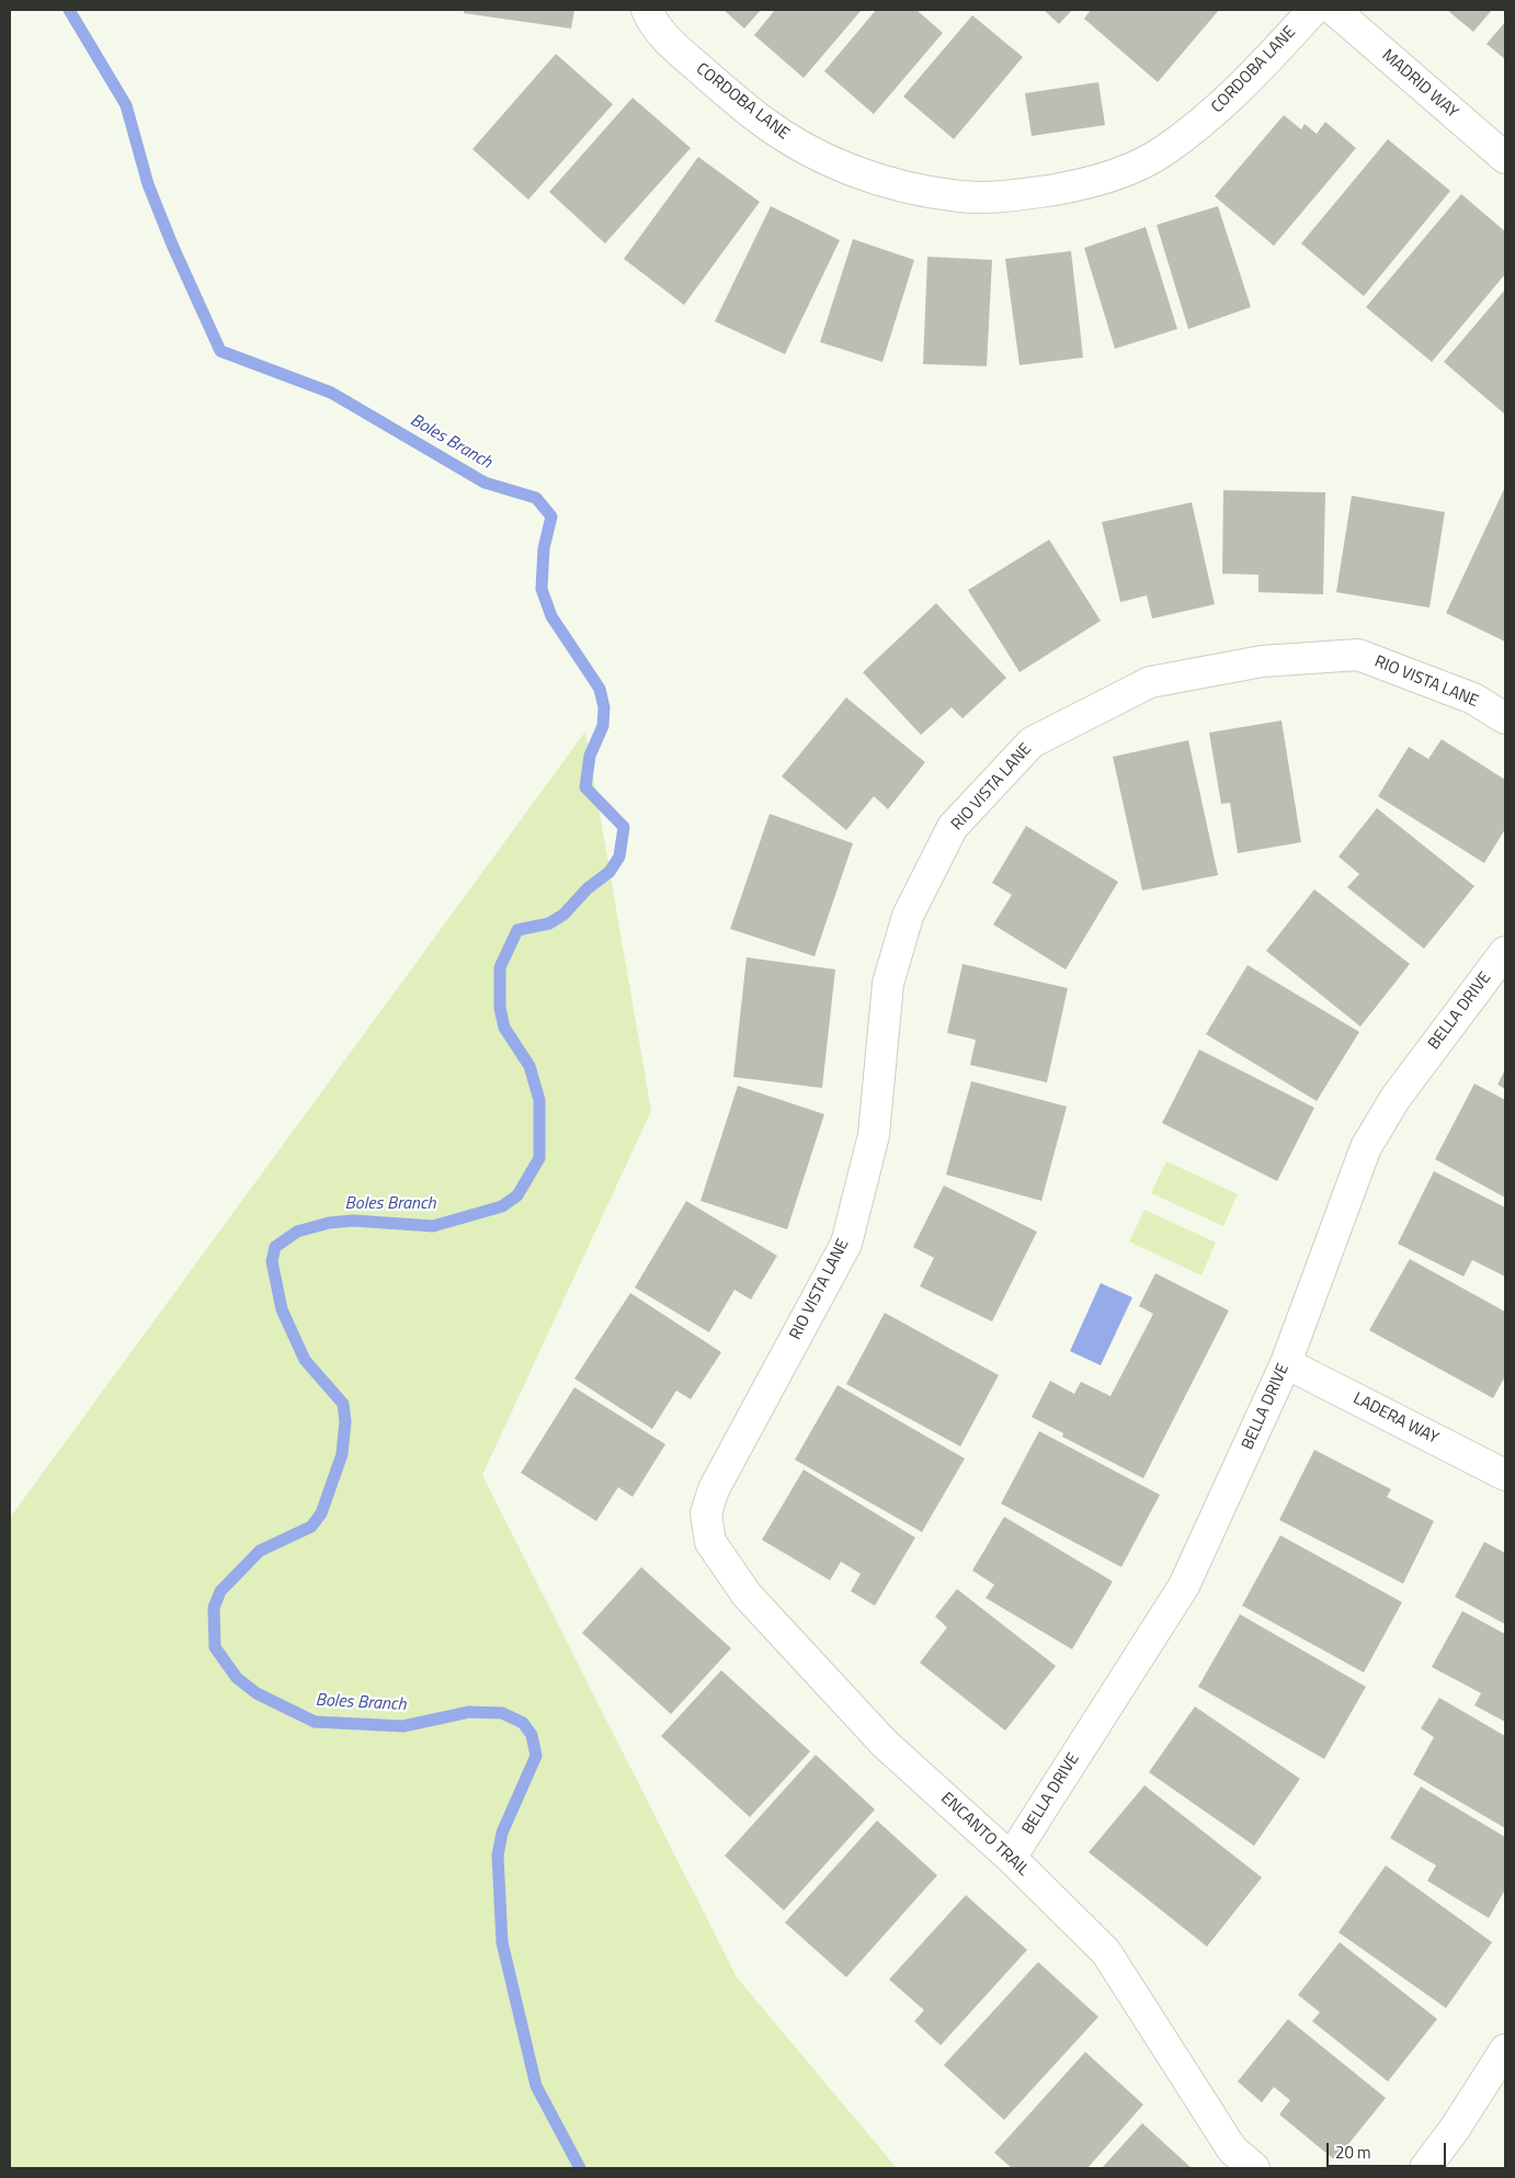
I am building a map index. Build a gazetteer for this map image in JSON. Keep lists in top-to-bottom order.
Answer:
{
  "streets": {
    "street": [
      "CORDOBA LANE",
      "MADRID WAY",
      "RIO VISTA LANE",
      "BELLA DRIVE",
      "LADERA WAY",
      "ENCANTO TRAIL"
    ]
  },
  "crossings": [
    ["RIO VISTA LANE", "ENCANTO TRAIL"],
    ["BELLA DRIVE", "LADERA WAY"],
    ["BELLA DRIVE", "ENCANTO TRAIL"]
  ],
  "water": ["Boles Branch"],
  "scale_bar": "20 m"
}
